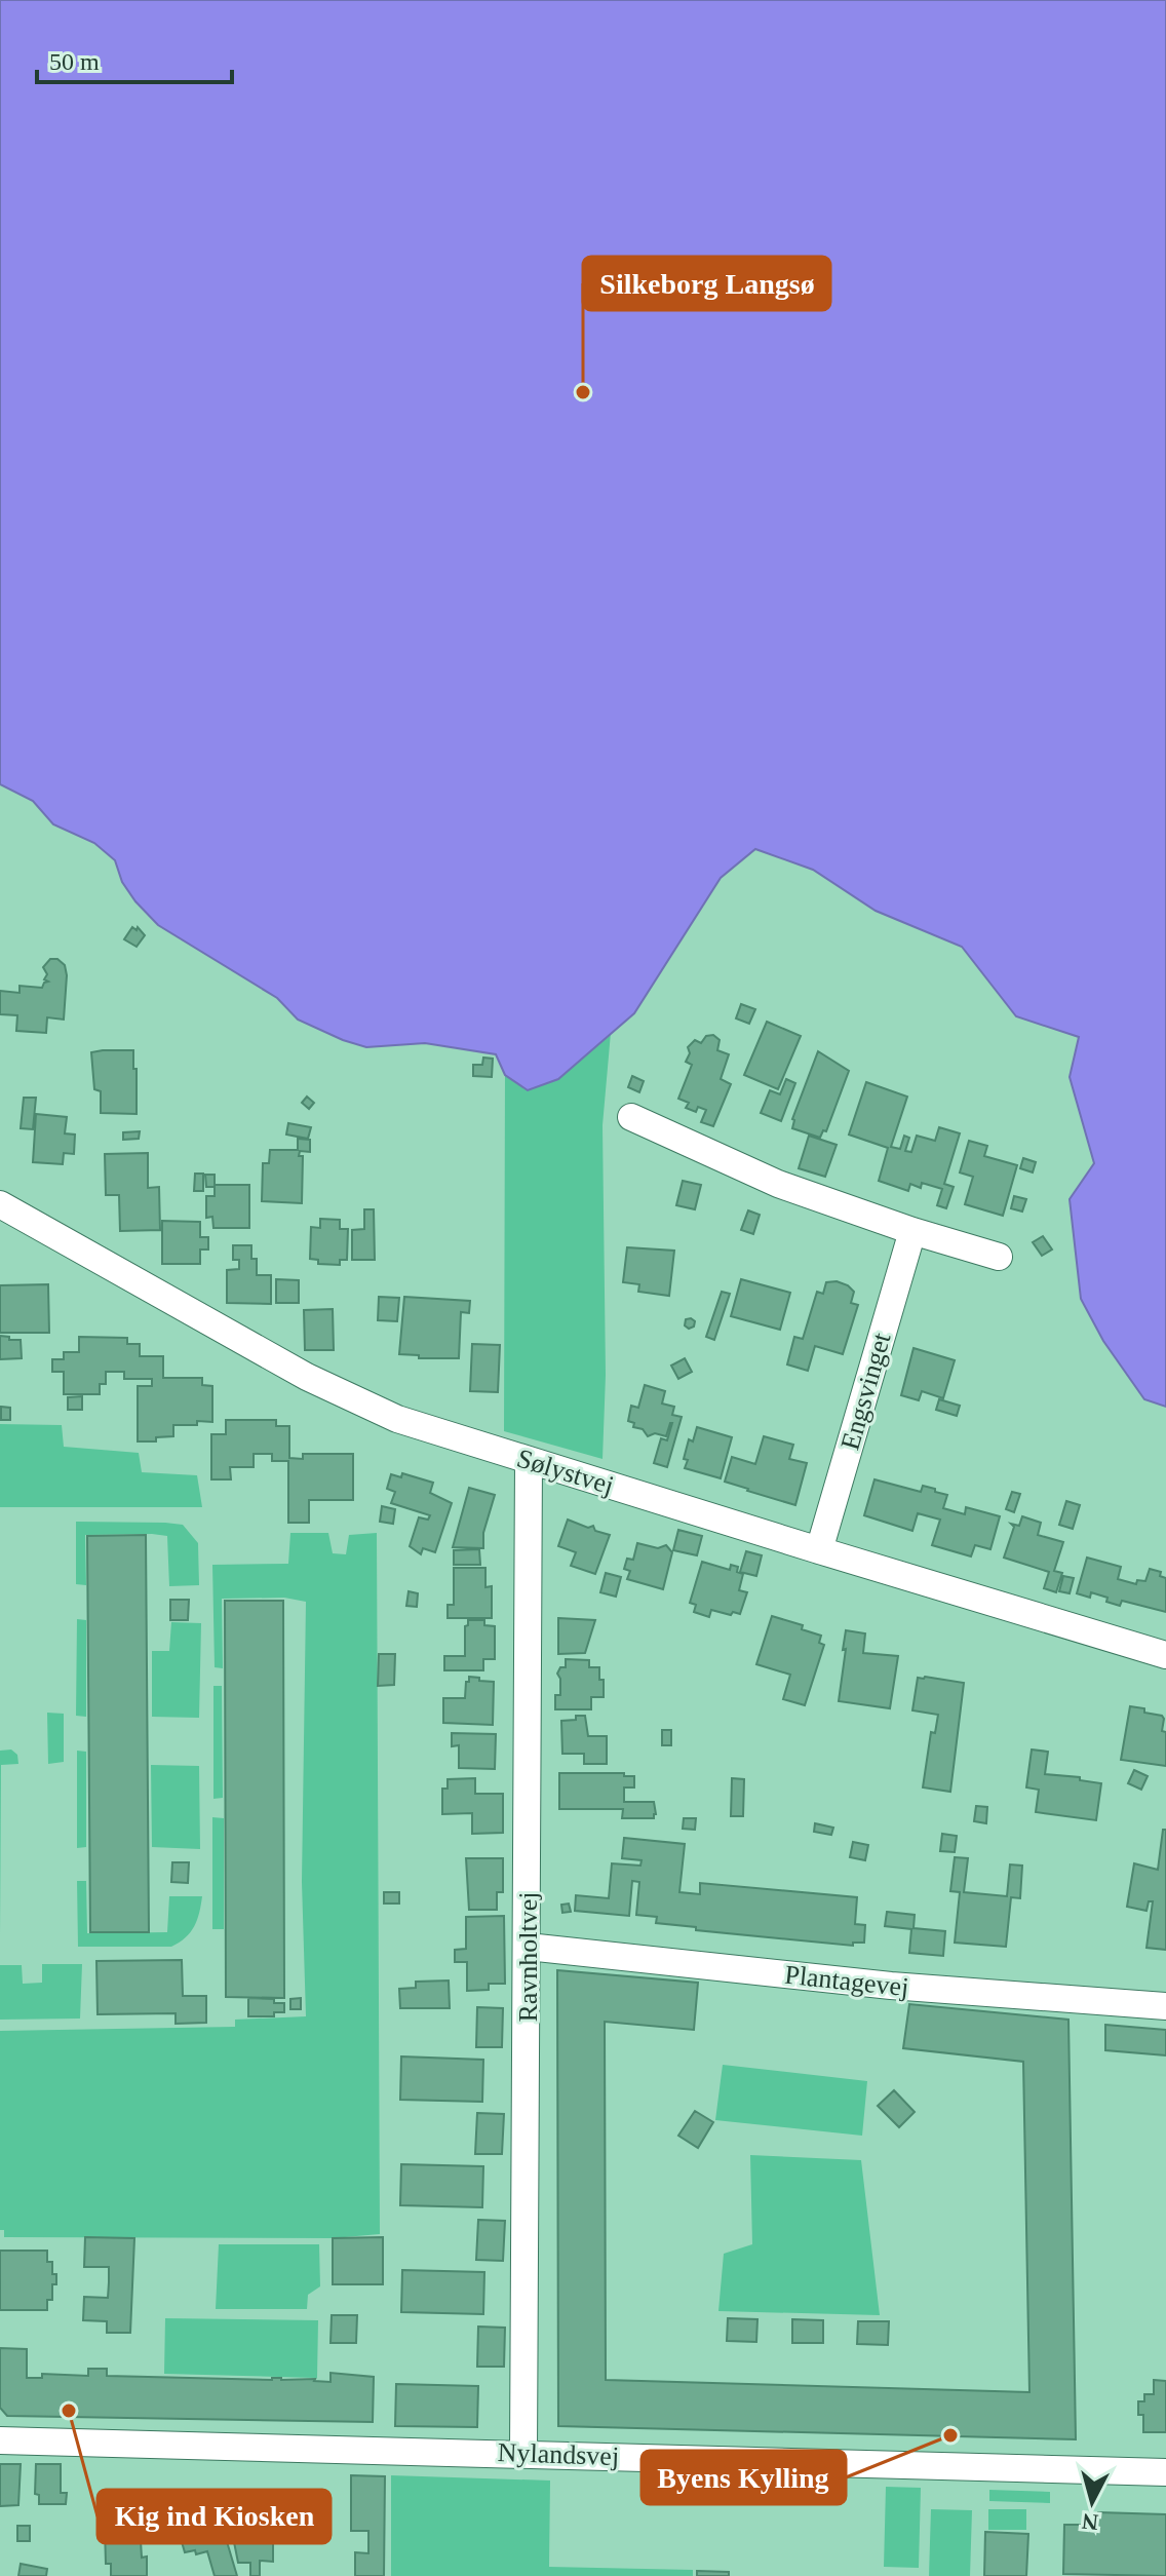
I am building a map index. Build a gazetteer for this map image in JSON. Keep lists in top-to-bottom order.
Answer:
{
  "streets": {
    "street": [
      "Engsvinget",
      "Sølystvej",
      "Ravnholtvej",
      "Plantagevej",
      "Nylandsvej"
    ]
  },
  "crossings": [
    ["Engsvinget", "Sølystvej"],
    ["Sølystvej", "Ravnholtvej"],
    ["Ravnholtvej", "Plantagevej"],
    ["Ravnholtvej", "Nylandsvej"]
  ],
  "places": ["Silkeborg Langsø", "Kig ind Kiosken", "Byens Kylling"],
  "scale_bar": "50 m",
  "north": "bottom"
}
